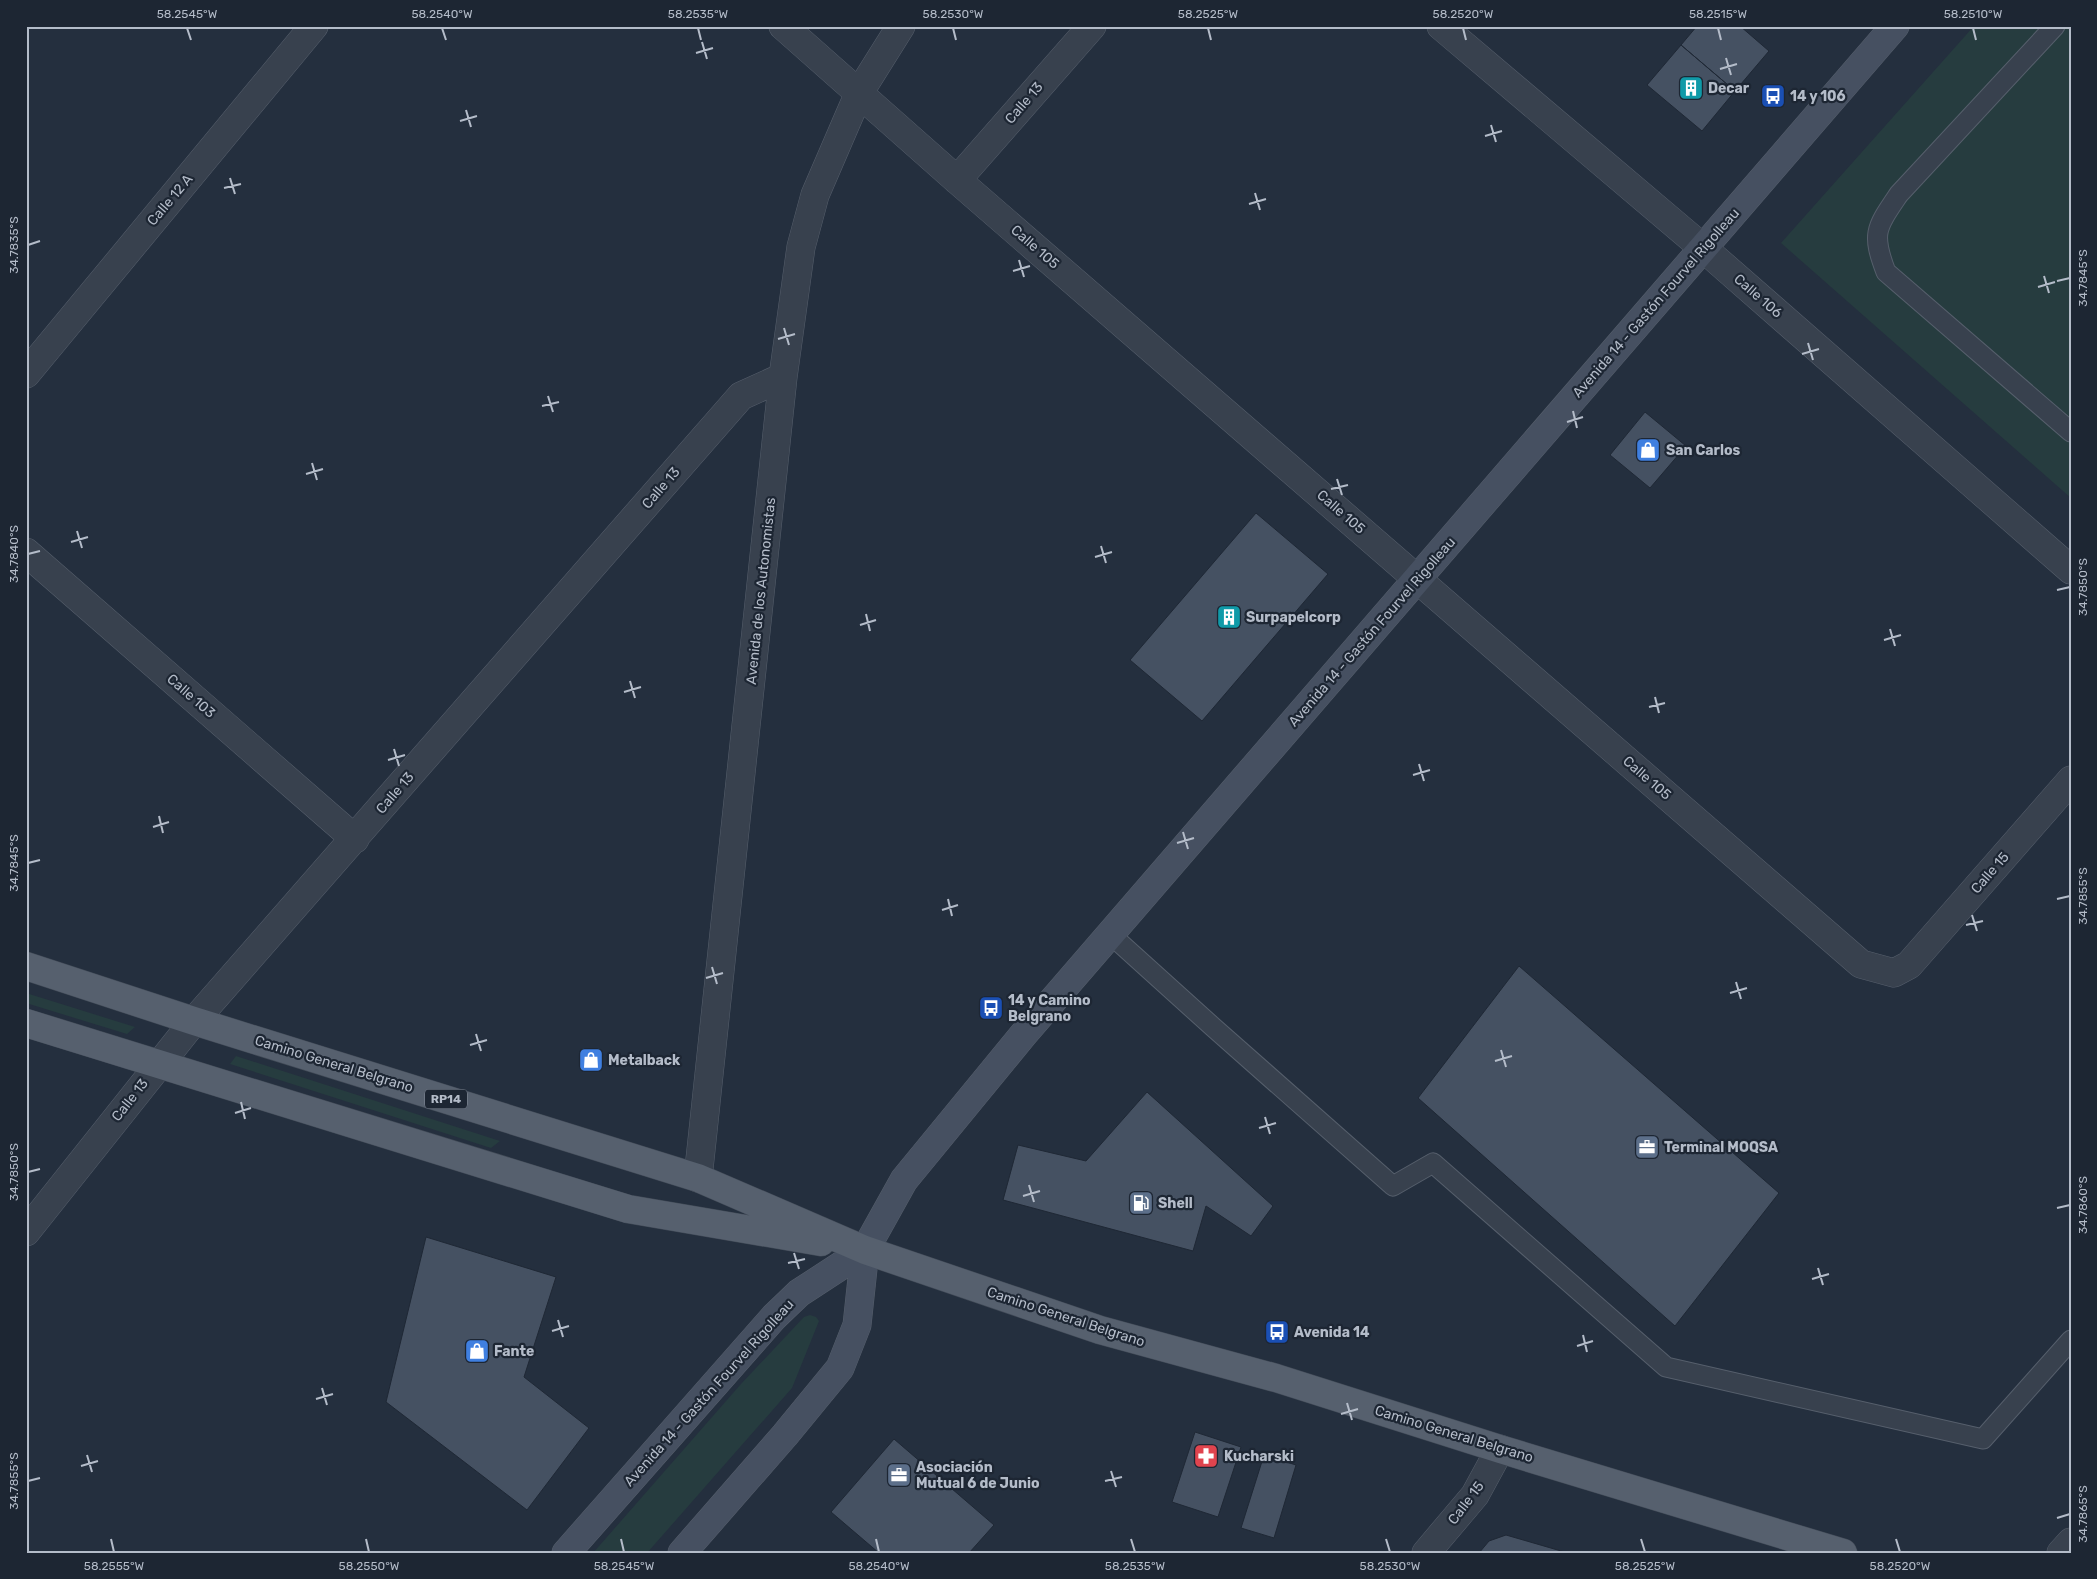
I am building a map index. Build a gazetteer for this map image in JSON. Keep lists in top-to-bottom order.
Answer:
{
  "streets": {
    "main road": ["Avenida 14 - Gastón Fourvel Rigolleau", "Camino General Belgrano", "RP14"],
    "street": [
      "Calle 13",
      "Calle 12 A",
      "Calle 105",
      "Calle 106",
      "Avenida de los Autonomistas",
      "Calle 103",
      "Calle 15"
    ]
  },
  "crossings": [
    ["Calle 13", "Calle 105"],
    ["Calle 13", "Avenida de los Autonomistas"],
    ["Calle 13", "Calle 103"],
    ["Calle 13", "Camino General Belgrano"],
    ["Calle 105", "Avenida 14 - Gastón Fourvel Rigolleau"],
    ["Calle 105", "Avenida de los Autonomistas"],
    ["Calle 105", "Calle 15"],
    ["Calle 106", "Avenida 14 - Gastón Fourvel Rigolleau"],
    ["Avenida 14 - Gastón Fourvel Rigolleau", "Camino General Belgrano"],
    ["Avenida de los Autonomistas", "Camino General Belgrano"],
    ["Calle 15", "Camino General Belgrano"]
  ],
  "places": {
    "building": ["Decar", "Surpapelcorp"],
    "bus stop": ["14 y 106", "14 y Camino Belgrano", "Avenida 14"],
    "shop": ["San Carlos", "Metalback", "Fante"],
    "office": ["Terminal MOQSA", "Asociación Mutual 6 de Junio"],
    "fuel station": ["Shell"],
    "pharmacy": ["Kucharski"]
  },
  "coordinates": [
    "58.2545°W",
    "58.2540°W",
    "58.2535°W",
    "58.2530°W",
    "58.2525°W",
    "58.2520°W",
    "58.2515°W",
    "58.2510°W",
    "34.7835°S",
    "34.7845°S",
    "34.7840°S",
    "34.7850°S",
    "34.7855°S",
    "34.7860°S",
    "34.7865°S",
    "58.2555°W",
    "58.2550°W"
  ]
}
